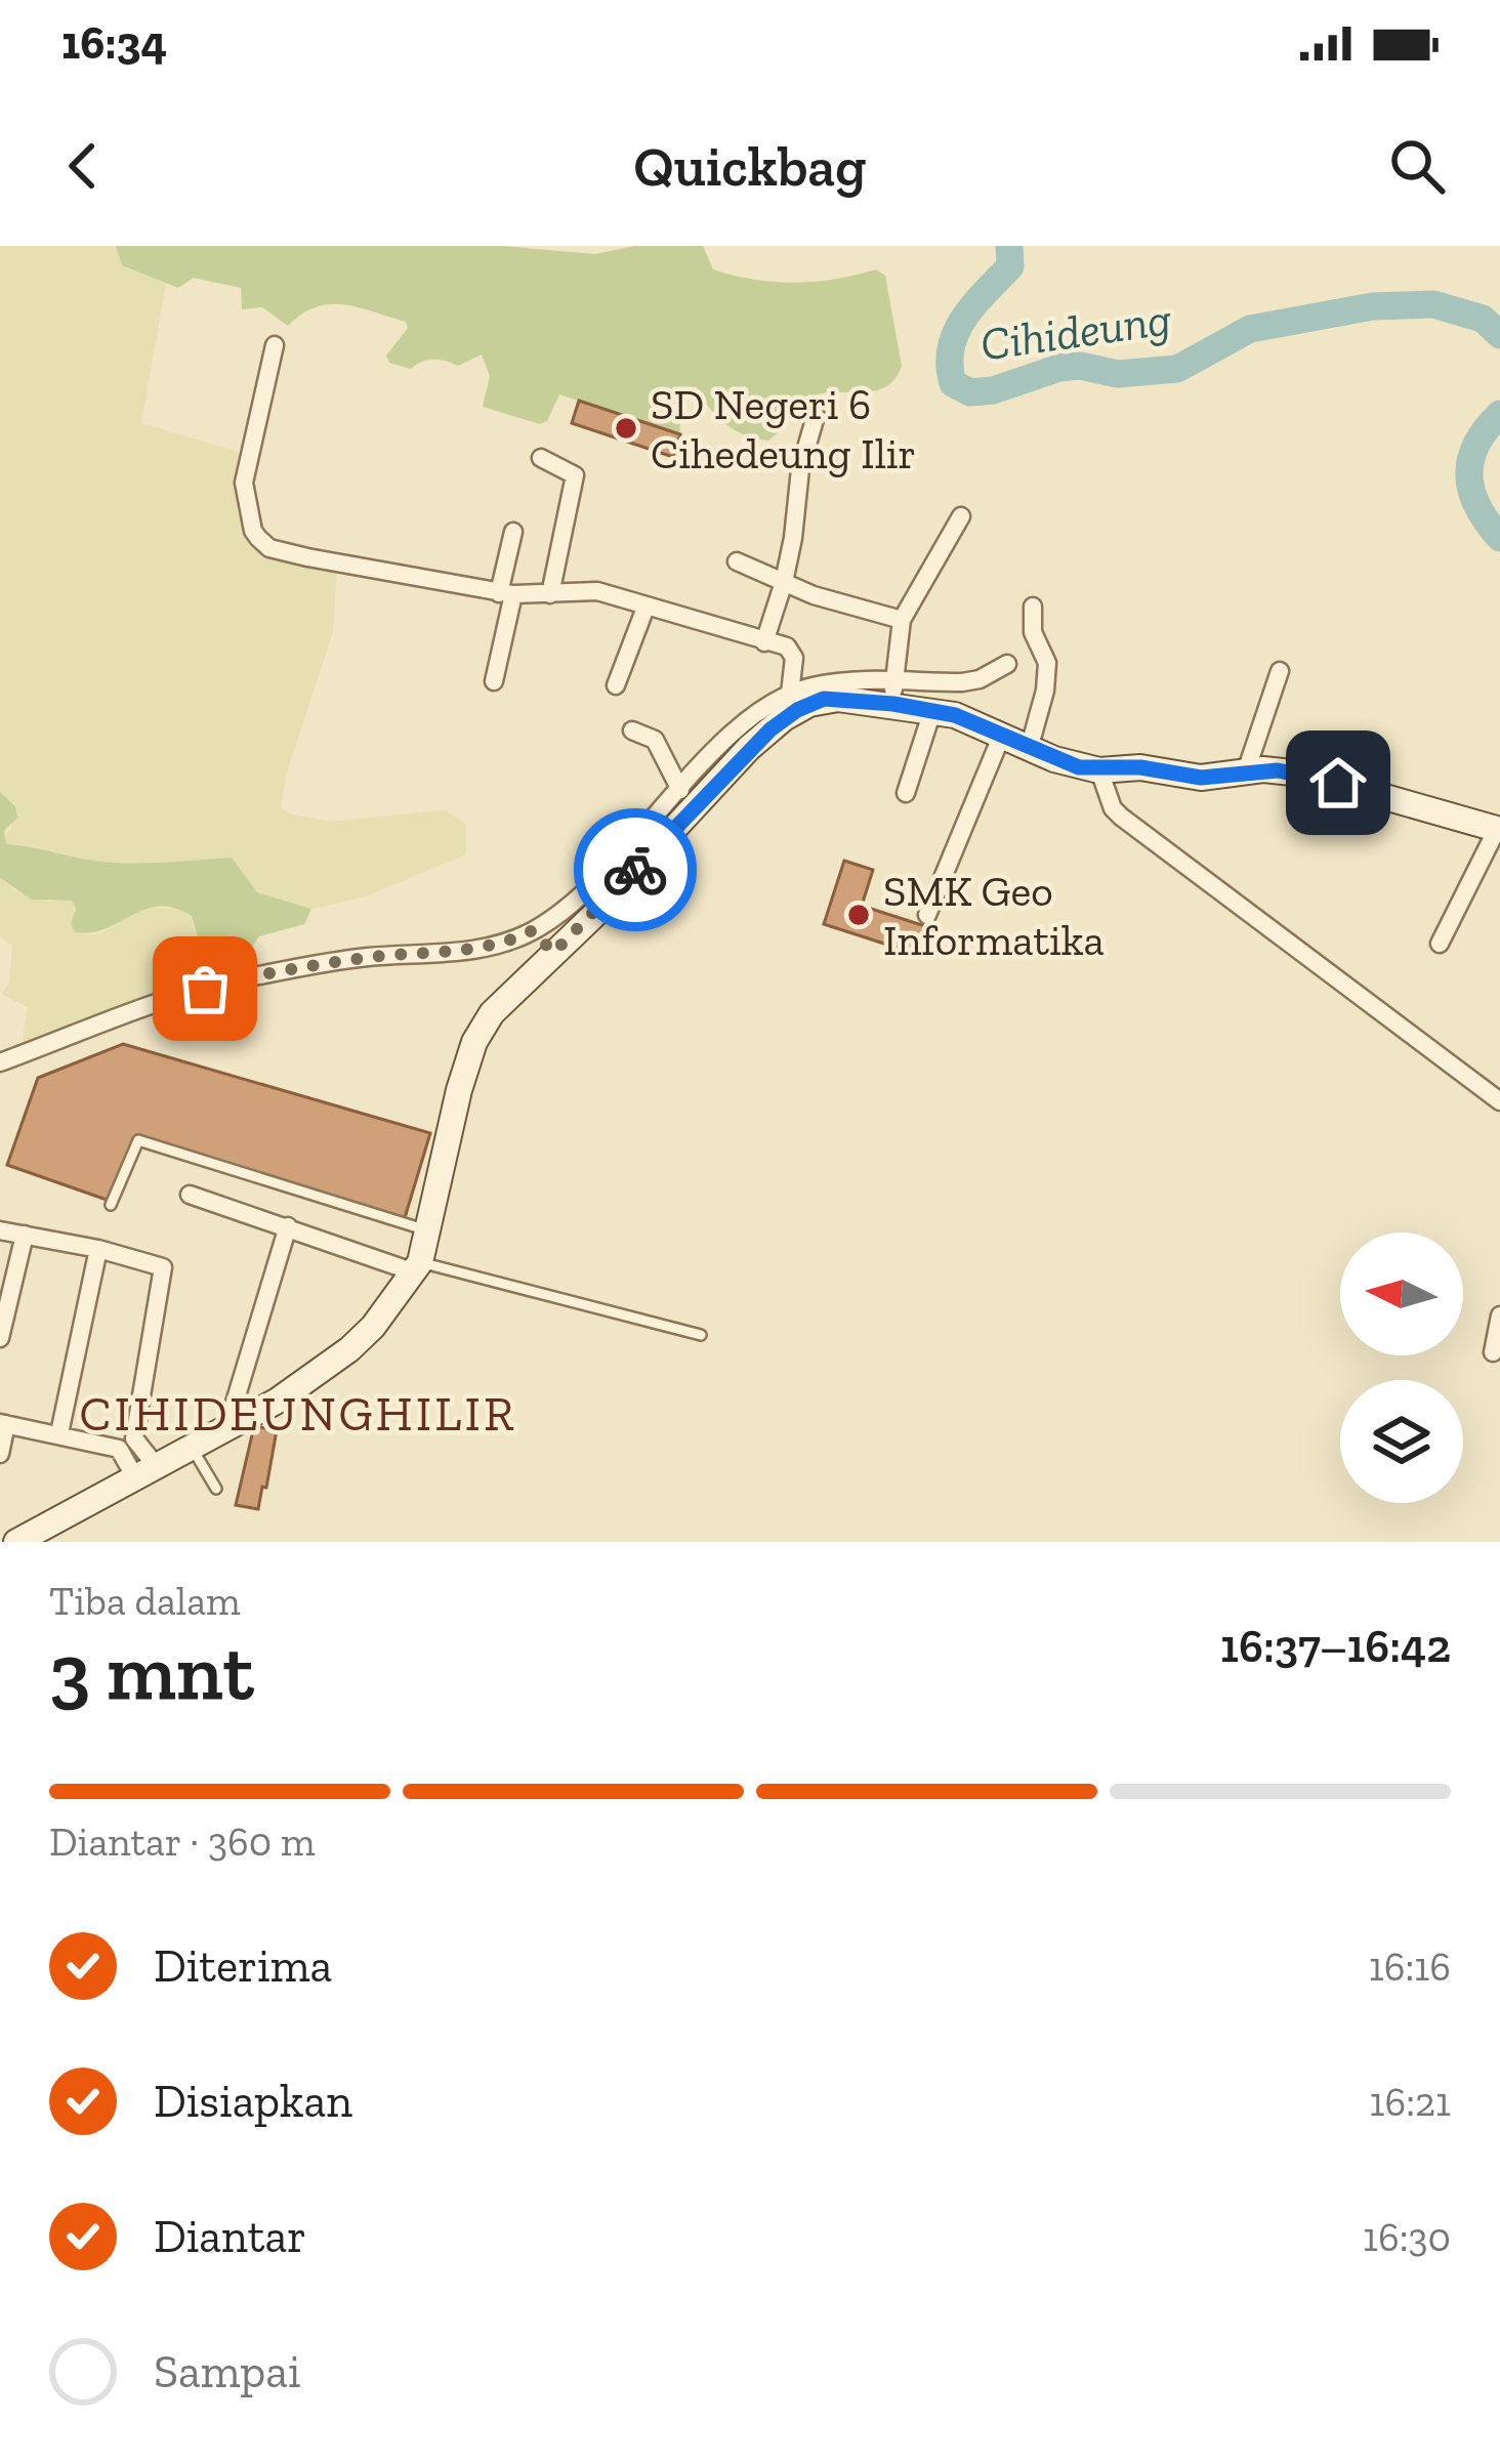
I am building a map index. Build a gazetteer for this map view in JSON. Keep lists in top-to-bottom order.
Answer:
{
  "districts": ["CIHIDEUNGHILIR"],
  "water": ["Cihideung"],
  "places": ["SD Negeri 6 Cihedeung Ilir", "SMK Geo Informatika"],
  "north": "left",
  "page": {
    "status": "16:34",
    "header": "Quickbag",
    "heading": ["3 mnt", "Tiba dalam", "16:37–16:42"],
    "bar": "Diantar · 360 m",
    "list": [
      ["Diterima", "16:16"],
      ["Disiapkan", "16:21"],
      ["Diantar", "16:30"],
      "Sampai"
    ]
  }
}
